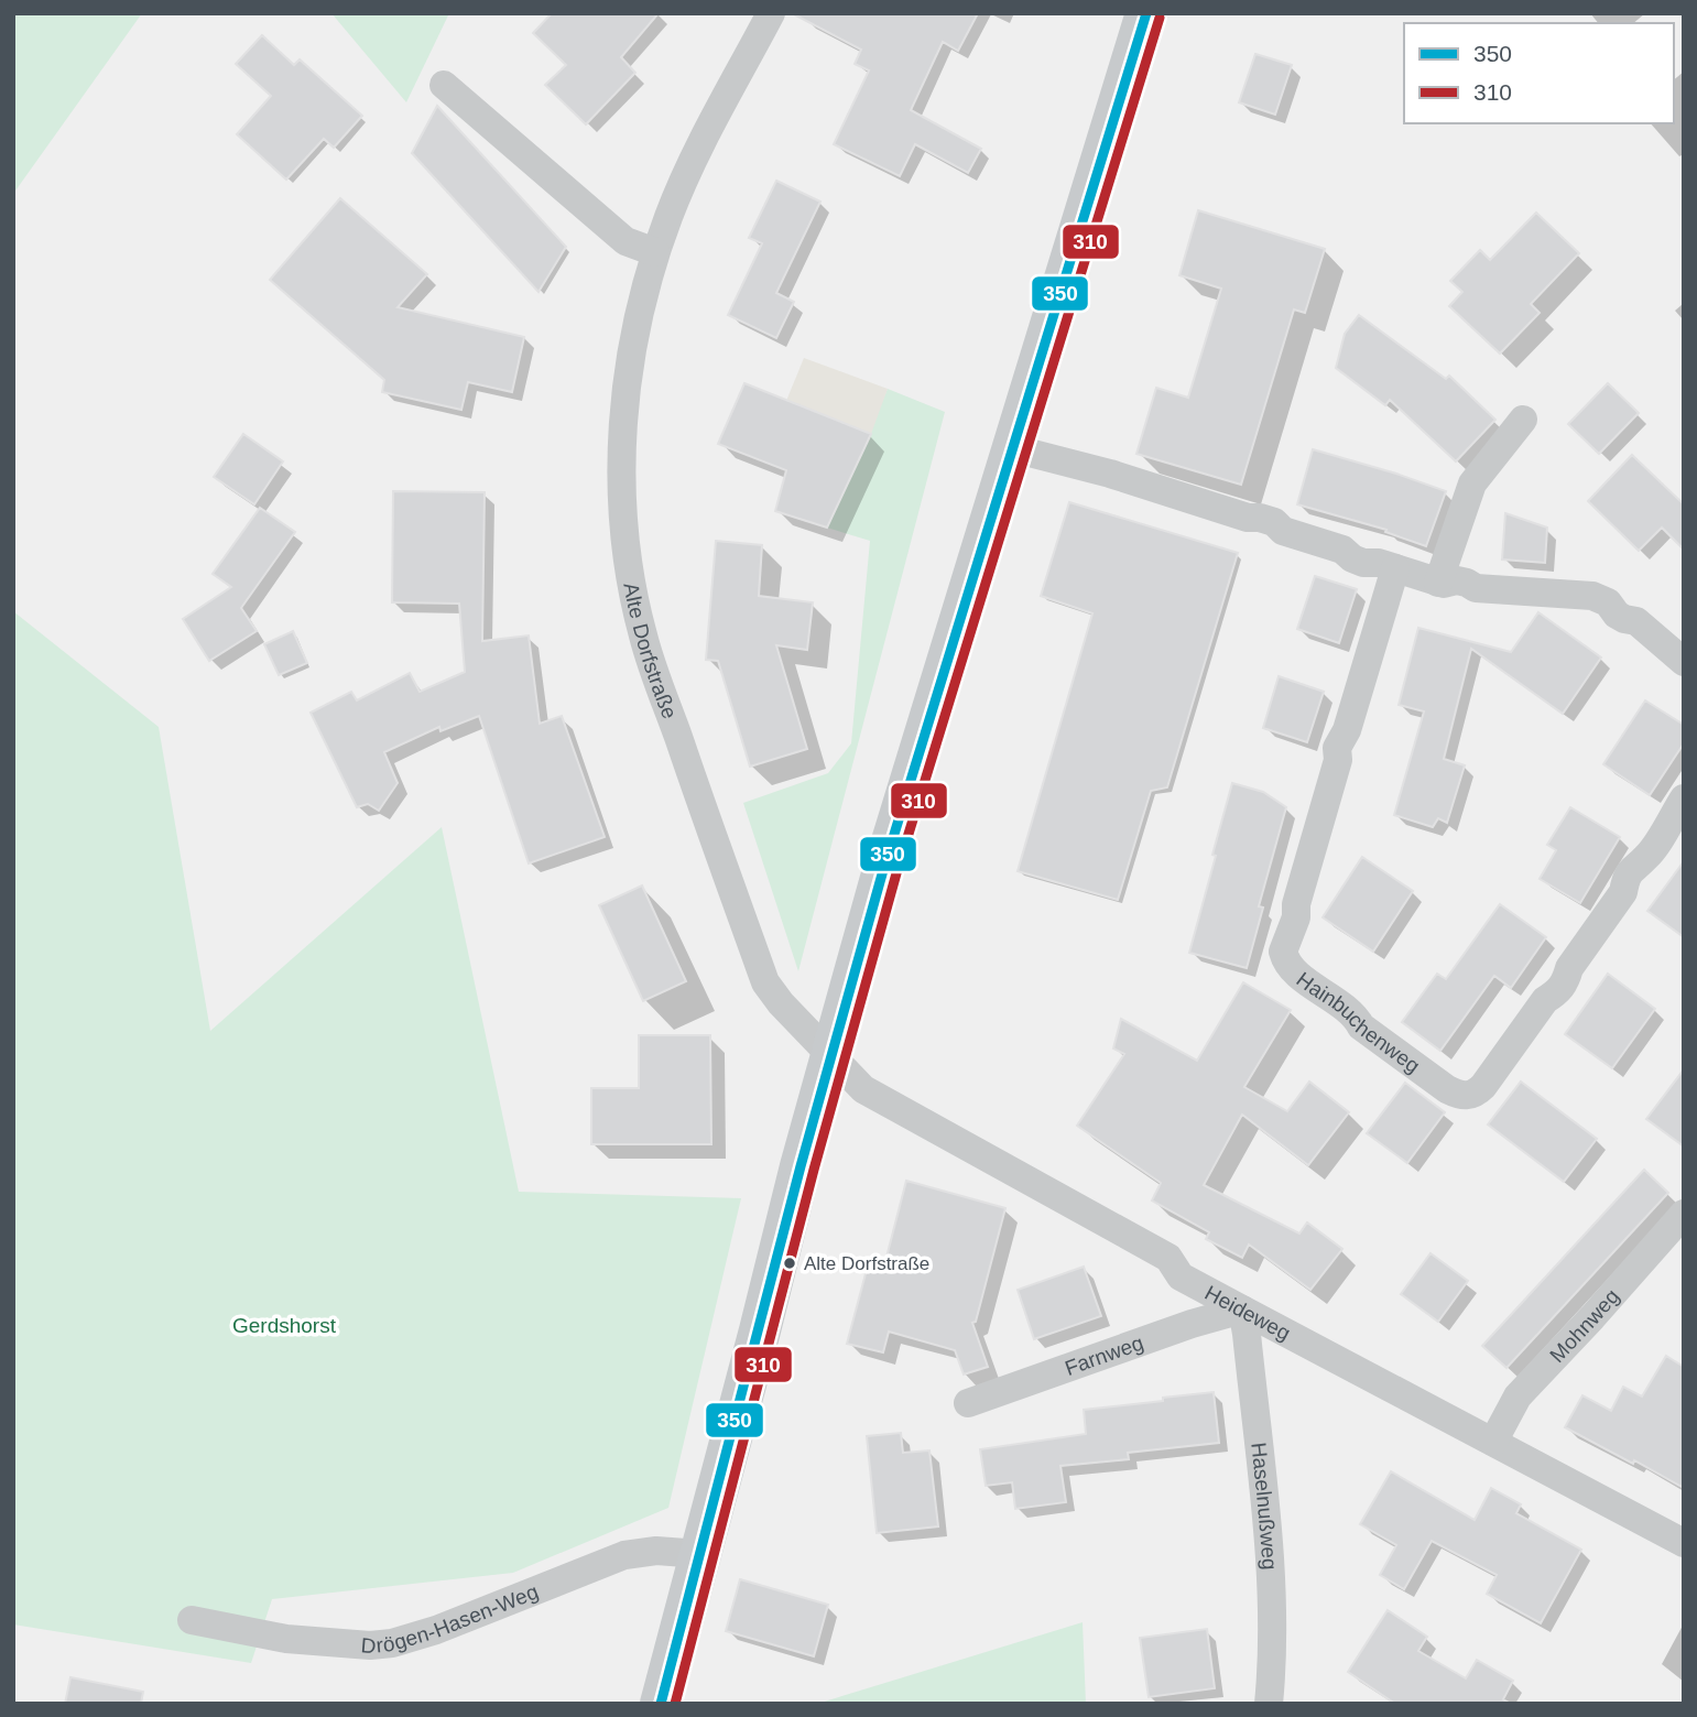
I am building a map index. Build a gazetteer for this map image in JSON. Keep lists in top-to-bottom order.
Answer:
{
  "streets": {
    "street": [
      "Alte Dorfstraße",
      "Hainbuchenweg",
      "Heideweg",
      "Mohnweg",
      "Farnweg",
      "Haselnußweg",
      "Drögen-Hasen-Weg"
    ]
  },
  "crossings": [
    ["Alte Dorfstraße", "Heideweg"],
    ["Heideweg", "Mohnweg"],
    ["Heideweg", "Farnweg"],
    ["Heideweg", "Haselnußweg"],
    ["Farnweg", "Haselnußweg"]
  ],
  "parks": ["Gerdshorst"],
  "places": ["Alte Dorfstraße"],
  "lines": ["transit line 350", "transit line 310"],
  "legend": ["350", "310"]
}
